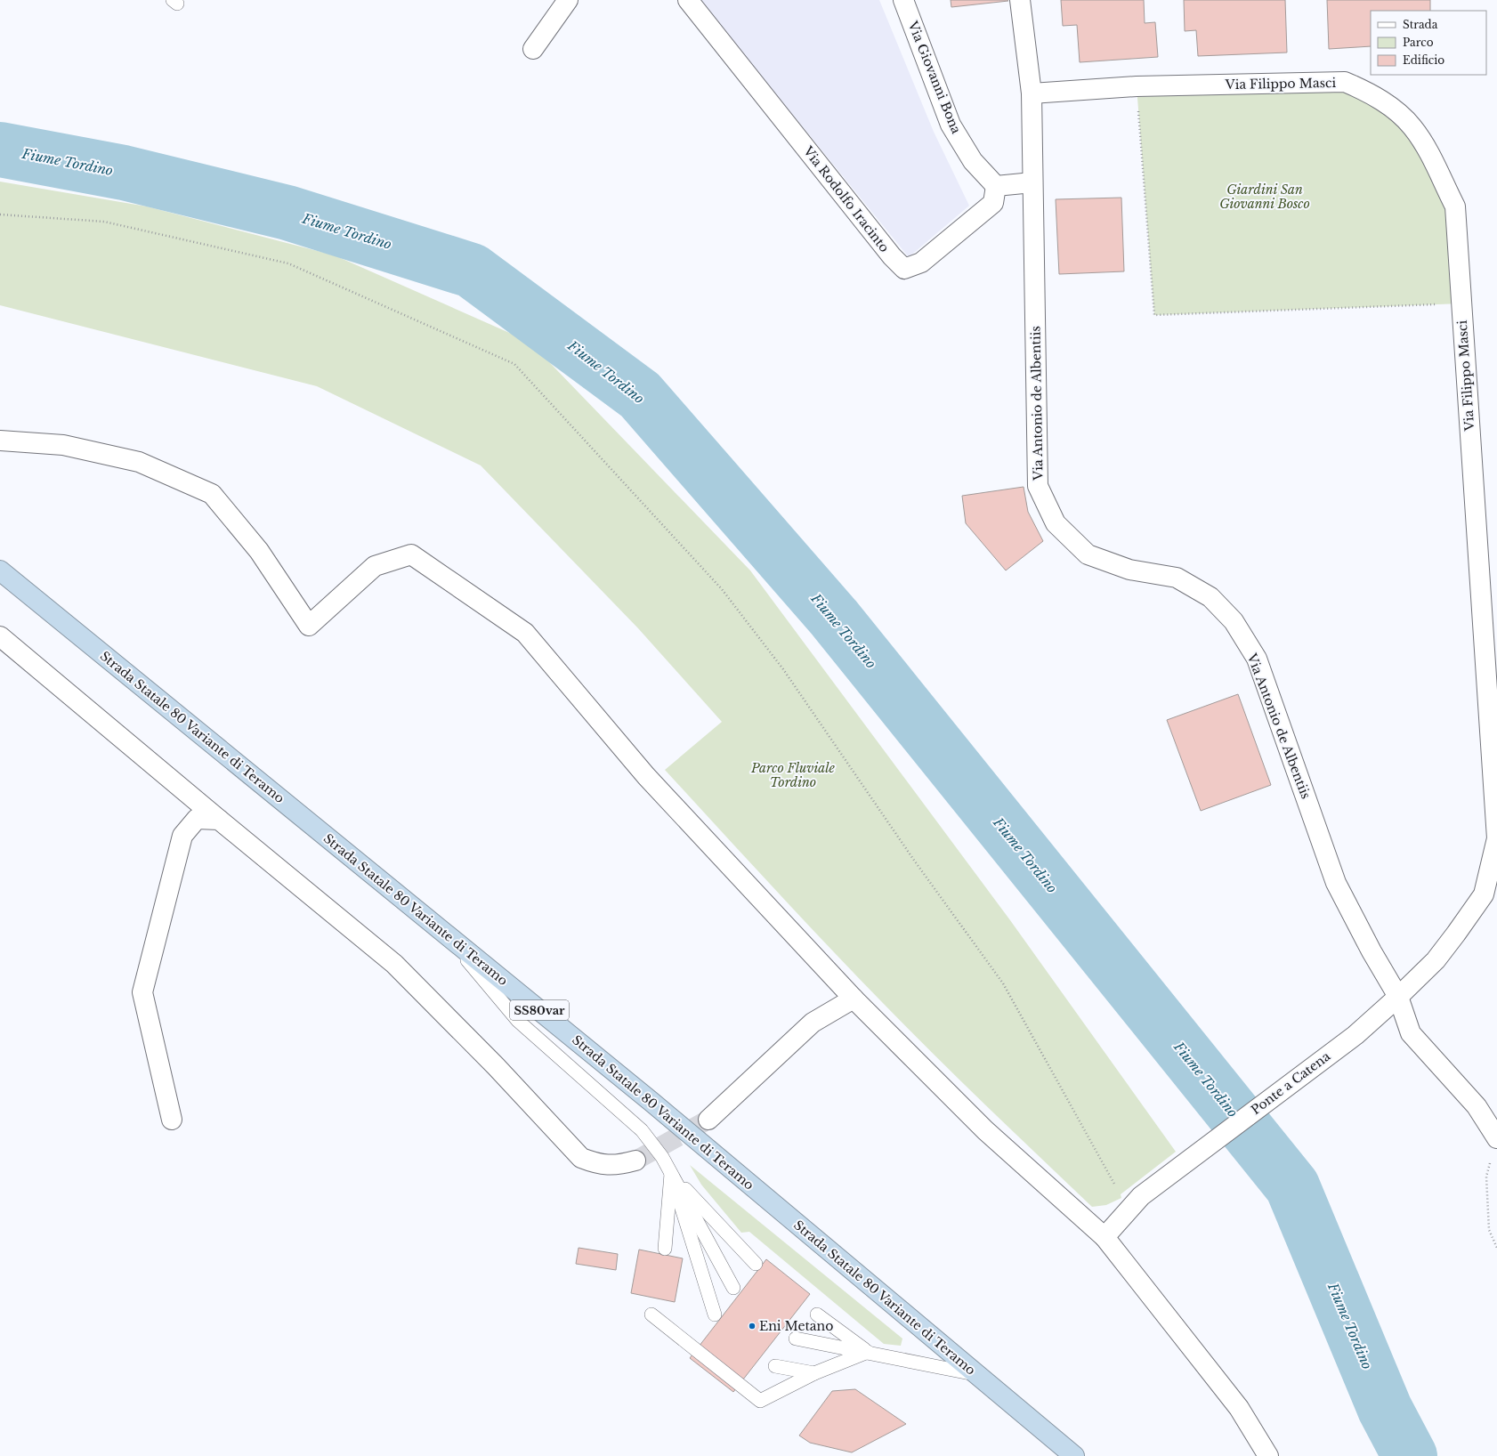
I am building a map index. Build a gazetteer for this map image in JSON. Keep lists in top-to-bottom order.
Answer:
{
  "streets": {
    "highway": ["Strada Statale 80 Variante di Teramo", "SS80var"],
    "street": [
      "Via Giovanni Bona",
      "Via Filippo Masci",
      "Via Rodolfo Iracinto",
      "Via Antonio de Albentiis",
      "Ponte a Catena"
    ]
  },
  "crossings": [
    ["Via Giovanni Bona", "Via Rodolfo Iracinto"],
    ["Via Filippo Masci", "Via Antonio de Albentiis"],
    ["Via Filippo Masci", "Ponte a Catena"]
  ],
  "water": ["Fiume Tordino"],
  "parks": ["Giardini San Giovanni Bosco", "Parco Fluviale Tordino"],
  "places": ["Eni Metano"],
  "legend": ["Strada", "Parco", "Edificio"]
}
